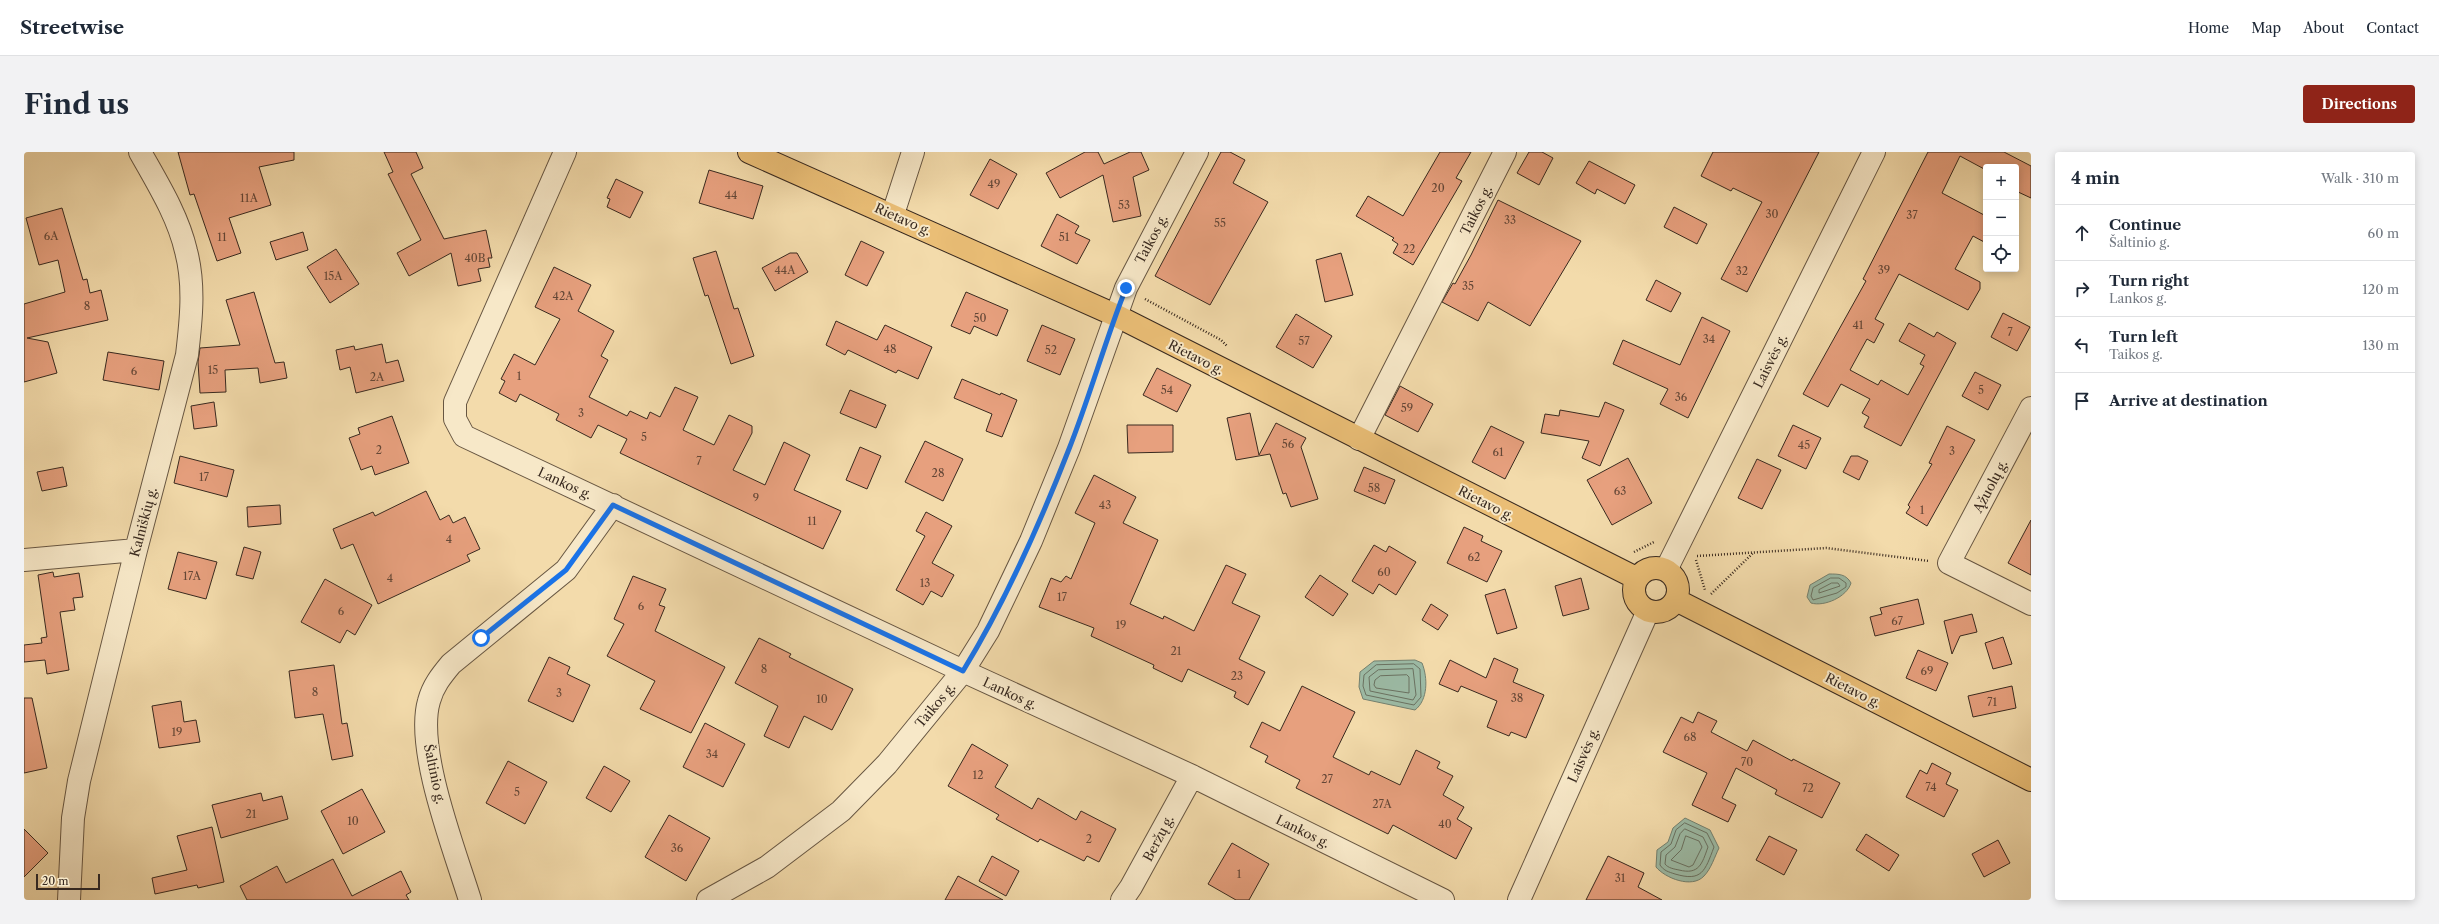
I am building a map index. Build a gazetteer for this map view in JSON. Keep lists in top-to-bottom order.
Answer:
{
  "streets": {
    "main road": ["Rietavo g."],
    "street": [
      "Taikos g.",
      "Laisvės g.",
      "Lankos g.",
      "Ąžuolų g.",
      "Kalniškių g.",
      "Šaltinio g.",
      "Beržų g."
    ]
  },
  "crossings": [
    ["Taikos g.", "Rietavo g."],
    ["Taikos g.", "Lankos g."],
    ["Rietavo g.", "Laisvės g."],
    ["Lankos g.", "Šaltinio g."],
    ["Lankos g.", "Beržų g."]
  ],
  "house_numbers": [
    "49",
    "20",
    "44",
    "11A",
    "53",
    "30",
    "37",
    "33",
    "55",
    "6A",
    "11",
    "51",
    "22",
    "40B",
    "44A",
    "39",
    "32",
    "15A",
    "35",
    "42A",
    "8",
    "50",
    "41",
    "7",
    "34",
    "57",
    "48",
    "52",
    "15",
    "6",
    "1",
    "2A",
    "54",
    "5",
    "36",
    "59",
    "3",
    "5",
    "56",
    "45",
    "2",
    "3",
    "61",
    "7",
    "28",
    "17",
    "58",
    "63",
    "9",
    "43",
    "1",
    "11",
    "4",
    "62",
    "60",
    "17A",
    "4",
    "13",
    "17",
    "6",
    "6",
    "67",
    "19",
    "21",
    "8",
    "69",
    "23",
    "8",
    "3",
    "38",
    "10",
    "71",
    "19",
    "68",
    "34",
    "70",
    "12",
    "27",
    "74",
    "72",
    "5",
    "27A",
    "21",
    "10",
    "40",
    "2",
    "36",
    "1",
    "31"
  ],
  "scale_bar": "20 m",
  "page": {
    "header": "Streetwise",
    "nav": [
      "Home",
      "Map",
      "About",
      "Contact"
    ],
    "buttons": "Directions",
    "title": "Find us",
    "heading": ["4 min", "Walk · 310 m"],
    "map_buttons": ["+", "−"],
    "list": [
      ["Continue", "Šaltinio g.", "60 m"],
      ["Turn right", "Lankos g.", "120 m"],
      ["Turn left", "Taikos g.", "130 m"],
      "Arrive at destination"
    ],
    "scale": "20 m"
  }
}
